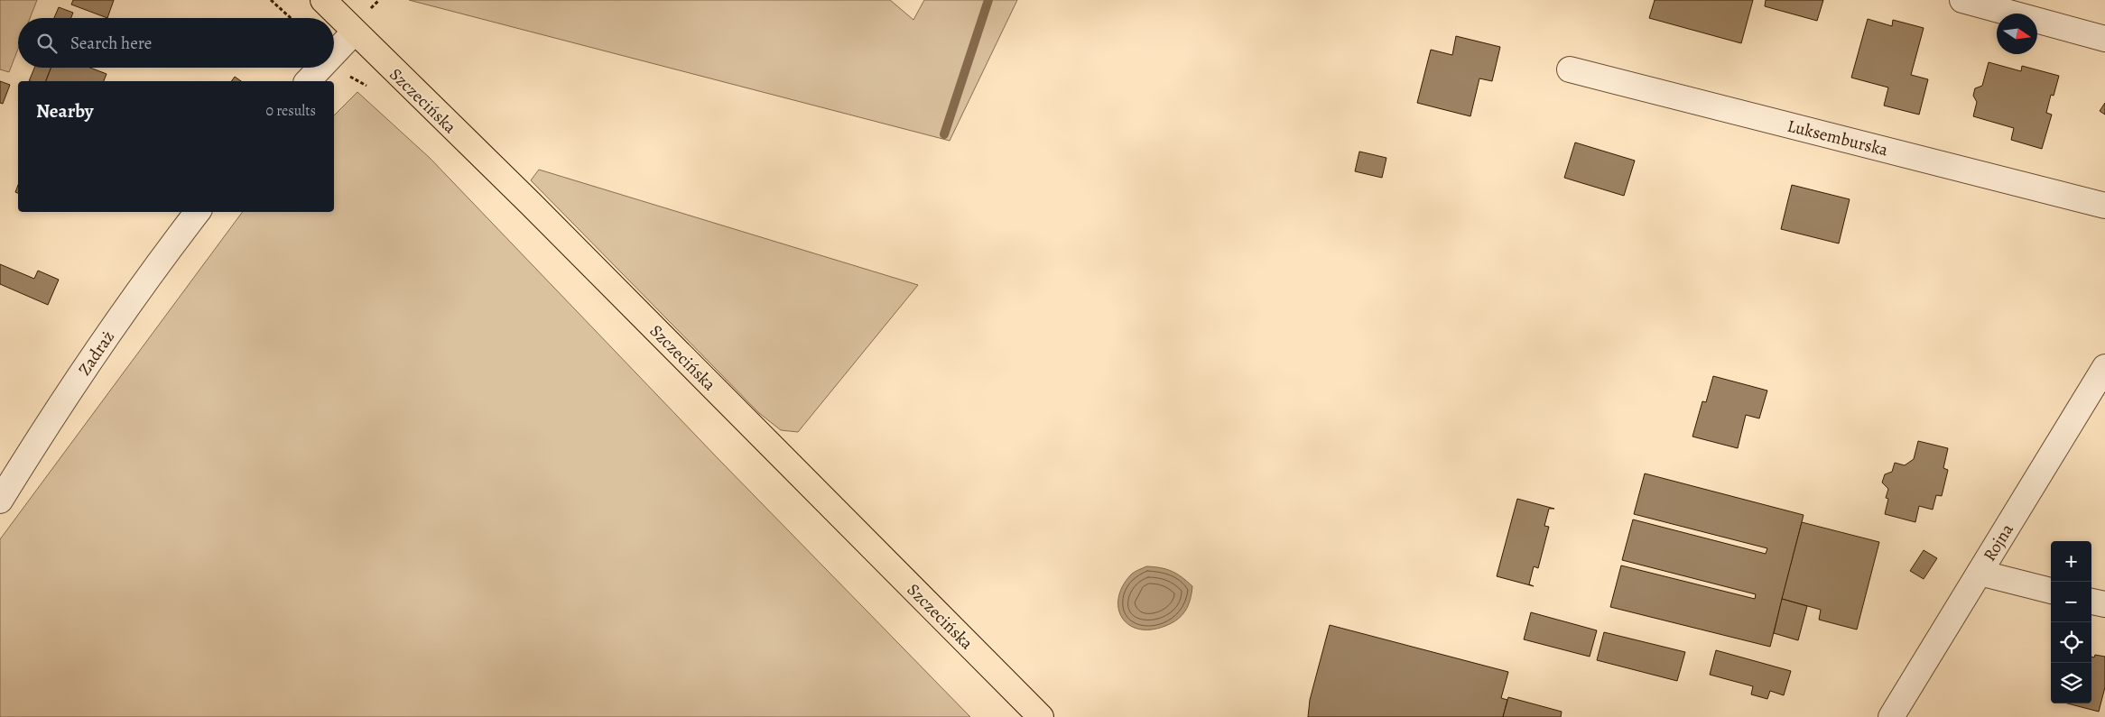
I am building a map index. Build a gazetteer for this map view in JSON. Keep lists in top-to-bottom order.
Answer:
{
  "streets": {
    "main road": ["Szczecińska"],
    "street": ["Luksemburska", "Zadraż", "Rojna"]
  },
  "north": "right",
  "page": {
    "search": "Search here",
    "heading": ["Nearby", "0 results"],
    "map_buttons": ["+", "−"]
  }
}
